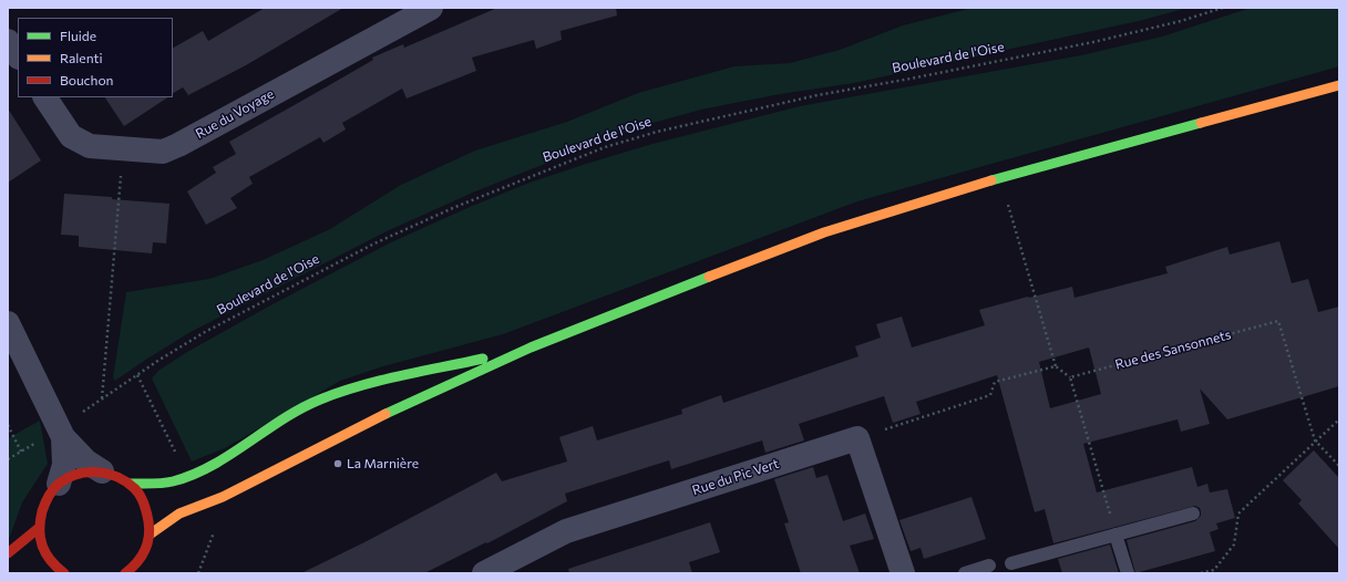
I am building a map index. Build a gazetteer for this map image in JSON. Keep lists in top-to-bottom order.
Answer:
{
  "streets": {
    "street": ["Rue du Voyage", "Rue du Pic Vert"],
    "path": ["Boulevard de l'Oise", "Rue des Sansonnets"]
  },
  "places": ["La Marnière"],
  "legend": ["Fluide", "Ralenti", "Bouchon"]
}
